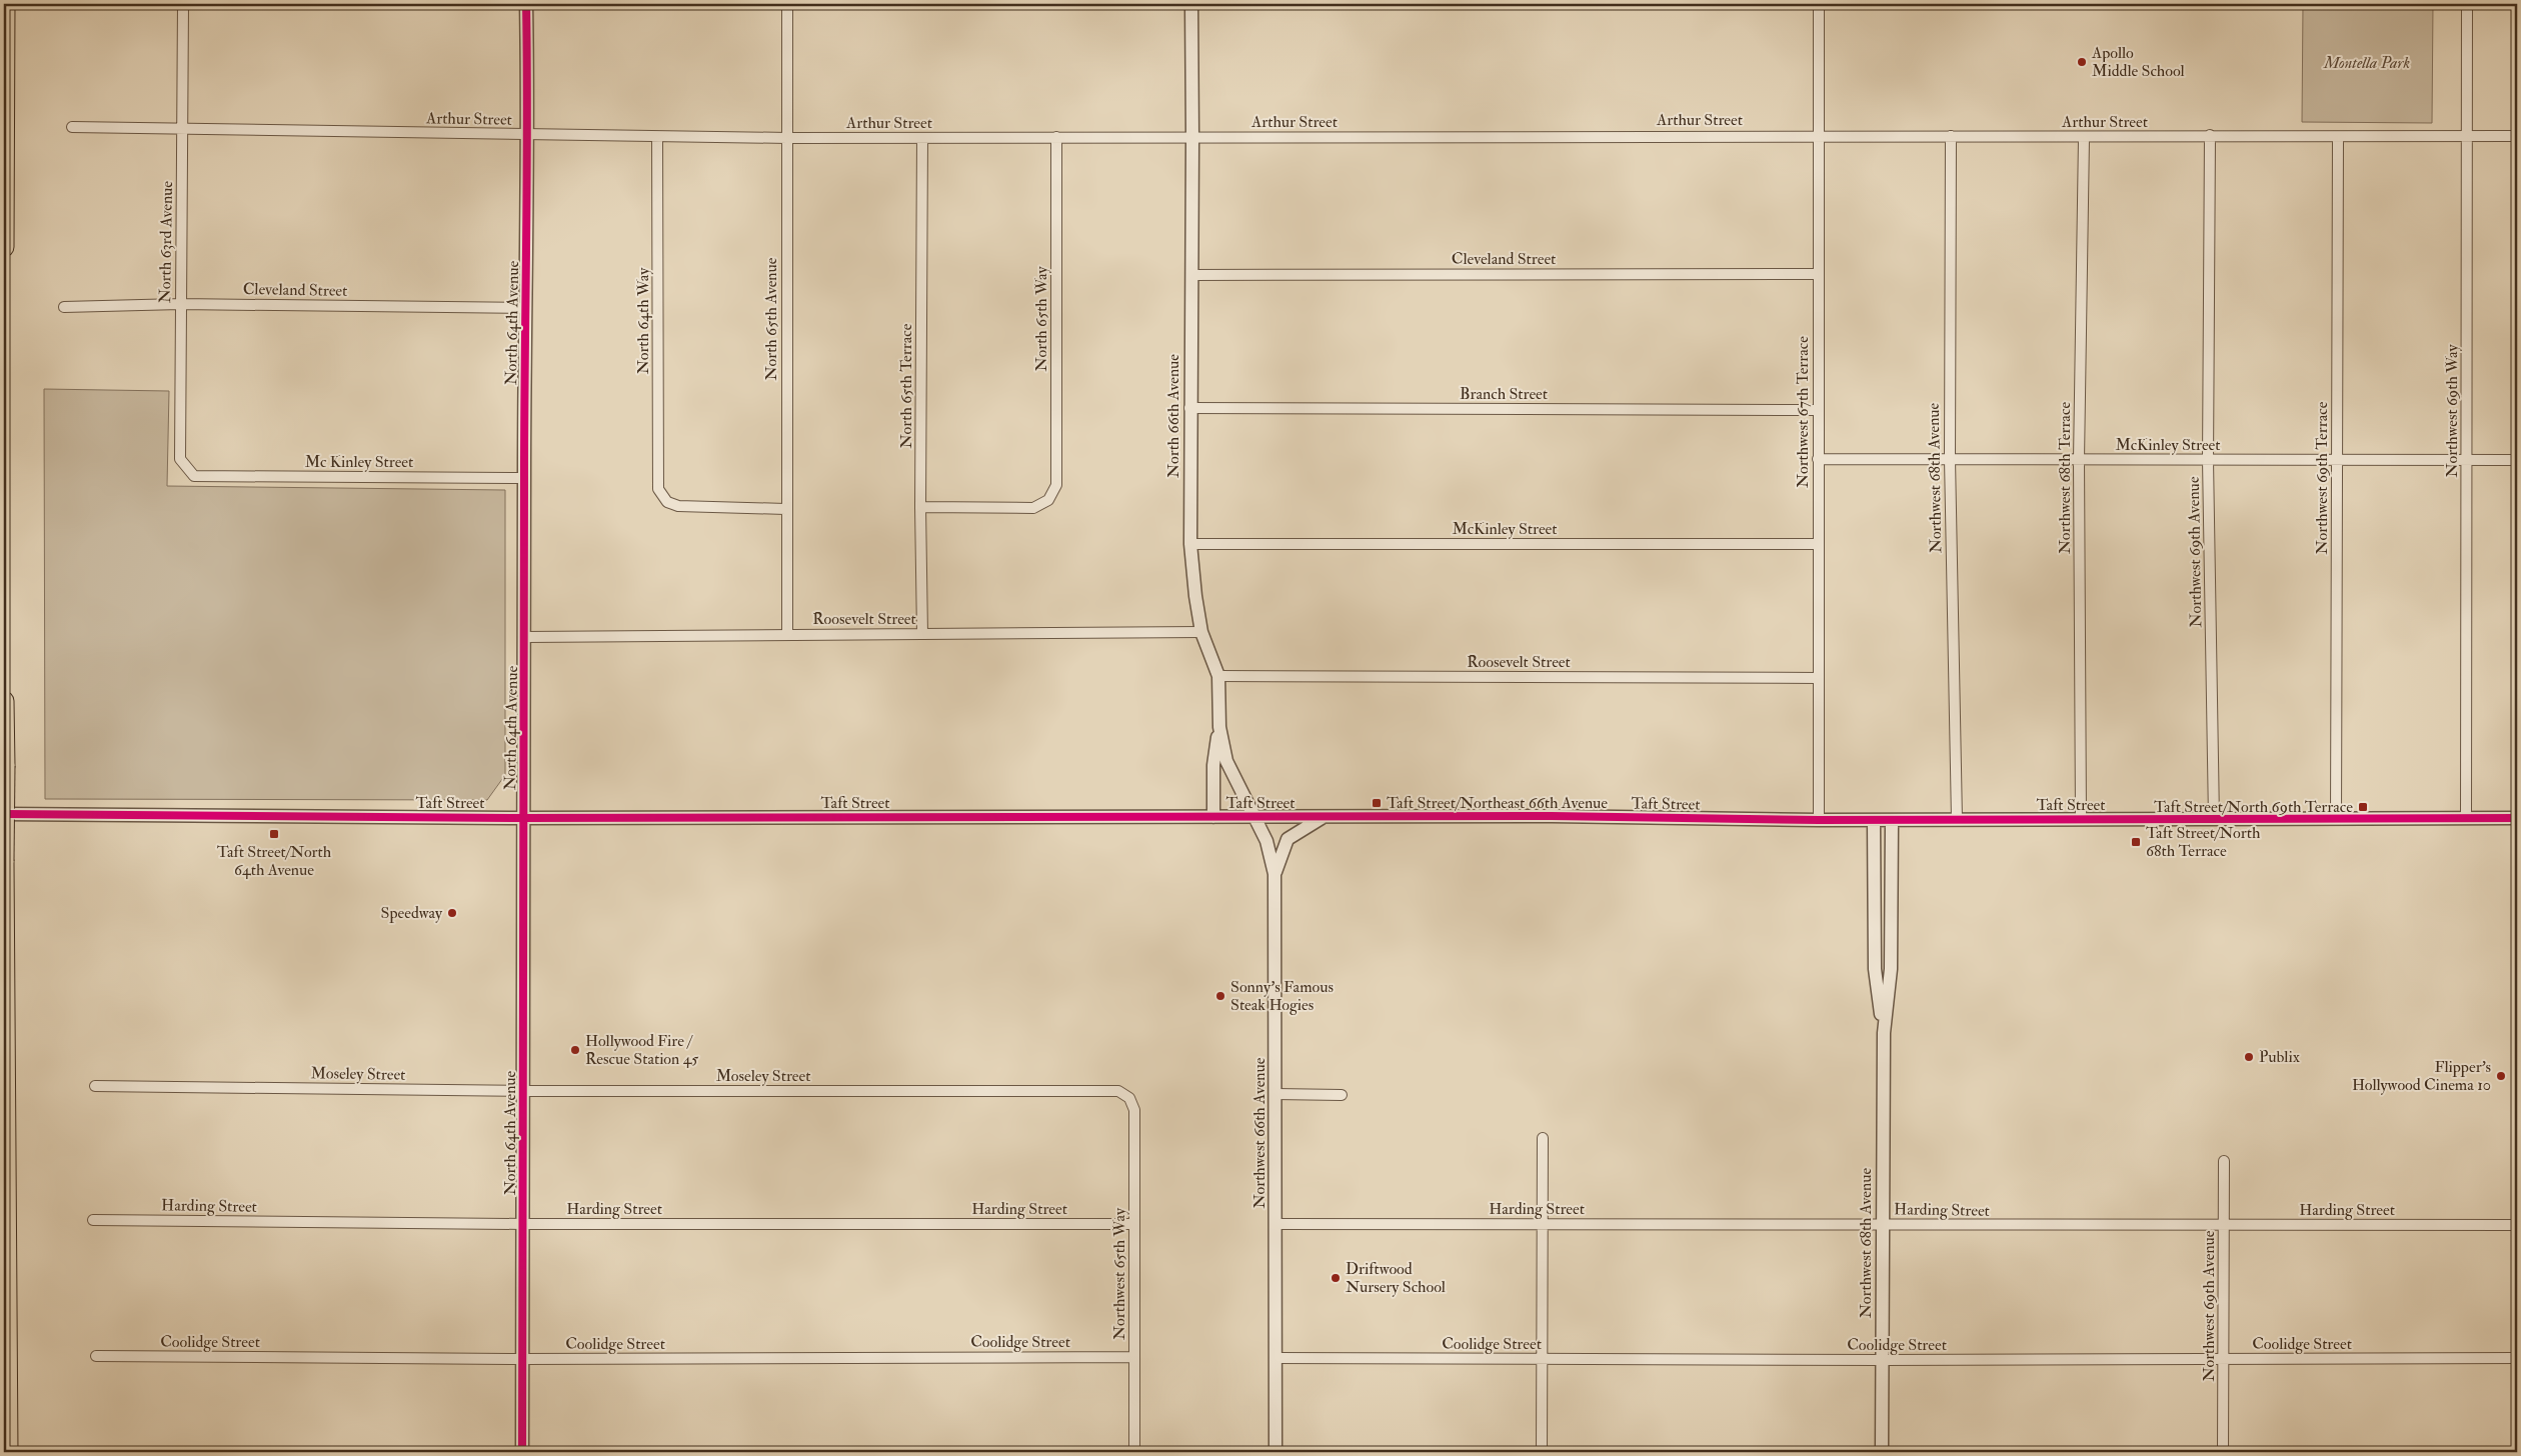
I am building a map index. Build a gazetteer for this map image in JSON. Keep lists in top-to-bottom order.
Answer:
{
  "streets": {
    "street": [
      "Arthur Street",
      "North 63rd Avenue",
      "Cleveland Street",
      "North 65th Avenue",
      "North 65th Way",
      "North 64th Way",
      "North 64th Avenue",
      "North 65th Terrace",
      "Branch Street",
      "Northwest 69th Way",
      "Northwest 67th Terrace",
      "North 66th Avenue",
      "McKinley Street",
      "Mc Kinley Street",
      "Northwest 68th Avenue",
      "Northwest 68th Terrace",
      "Northwest 69th Terrace",
      "Northwest 69th Avenue",
      "Roosevelt Street",
      "Taft Street",
      "Moseley Street",
      "Northwest 66th Avenue",
      "Harding Street",
      "Northwest 65th Way",
      "Coolidge Street"
    ]
  },
  "crossings": [
    ["Arthur Street", "North 63rd Avenue"],
    ["Arthur Street", "North 65th Avenue"],
    ["Arthur Street", "North 65th Way"],
    ["Arthur Street", "North 64th Way"],
    ["Arthur Street", "North 64th Avenue"],
    ["Arthur Street", "North 65th Terrace"],
    ["Arthur Street", "Northwest 69th Way"],
    ["Arthur Street", "Northwest 67th Terrace"],
    ["Arthur Street", "North 66th Avenue"],
    ["Arthur Street", "Northwest 68th Avenue"],
    ["Arthur Street", "Northwest 68th Terrace"],
    ["Arthur Street", "Northwest 69th Terrace"],
    ["Arthur Street", "Northwest 69th Avenue"],
    ["North 63rd Avenue", "Cleveland Street"],
    ["North 63rd Avenue", "Mc Kinley Street"],
    ["Cleveland Street", "North 64th Avenue"],
    ["Cleveland Street", "Northwest 67th Terrace"],
    ["Cleveland Street", "North 66th Avenue"],
    ["North 65th Avenue", "North 64th Way"],
    ["North 65th Avenue", "Roosevelt Street"],
    ["North 65th Way", "North 65th Terrace"],
    ["North 64th Avenue", "Mc Kinley Street"],
    ["North 64th Avenue", "Roosevelt Street"],
    ["North 64th Avenue", "Taft Street"],
    ["North 64th Avenue", "Moseley Street"],
    ["North 64th Avenue", "Harding Street"],
    ["North 64th Avenue", "Coolidge Street"],
    ["North 65th Terrace", "Roosevelt Street"],
    ["Branch Street", "Northwest 67th Terrace"],
    ["Branch Street", "North 66th Avenue"],
    ["Northwest 69th Way", "McKinley Street"],
    ["Northwest 69th Way", "Taft Street"],
    ["Northwest 67th Terrace", "McKinley Street"],
    ["Northwest 67th Terrace", "Roosevelt Street"],
    ["Northwest 67th Terrace", "Taft Street"],
    ["North 66th Avenue", "McKinley Street"],
    ["North 66th Avenue", "Roosevelt Street"],
    ["North 66th Avenue", "Taft Street"],
    ["North 66th Avenue", "Northwest 66th Avenue"],
    ["McKinley Street", "Northwest 68th Avenue"],
    ["McKinley Street", "Northwest 68th Terrace"],
    ["McKinley Street", "Northwest 69th Terrace"],
    ["McKinley Street", "Northwest 69th Avenue"],
    ["Northwest 68th Avenue", "Taft Street"],
    ["Northwest 68th Avenue", "Harding Street"],
    ["Northwest 68th Avenue", "Coolidge Street"],
    ["Northwest 68th Terrace", "Taft Street"],
    ["Northwest 69th Terrace", "Taft Street"],
    ["Northwest 69th Avenue", "Taft Street"],
    ["Northwest 69th Avenue", "Harding Street"],
    ["Northwest 69th Avenue", "Coolidge Street"],
    ["Taft Street", "Northwest 66th Avenue"],
    ["Moseley Street", "Northwest 65th Way"],
    ["Northwest 66th Avenue", "Harding Street"],
    ["Northwest 66th Avenue", "Coolidge Street"],
    ["Harding Street", "Northwest 65th Way"],
    ["Northwest 65th Way", "Coolidge Street"]
  ],
  "parks": ["Montella Park"],
  "places": {
    "other": [
      "Apollo Middle School",
      "Speedway",
      "Sonny's Famous Steak Hogies",
      "Hollywood Fire / Rescue Station 45",
      "Publix",
      "Flipper's Hollywood Cinema 10",
      "Driftwood Nursery School"
    ],
    "transit": [
      "Taft Street/Northeast 66th Avenue",
      "Taft Street/North 69th Terrace",
      "Taft Street/North 64th Avenue",
      "Taft Street/North 68th Terrace"
    ]
  }
}
